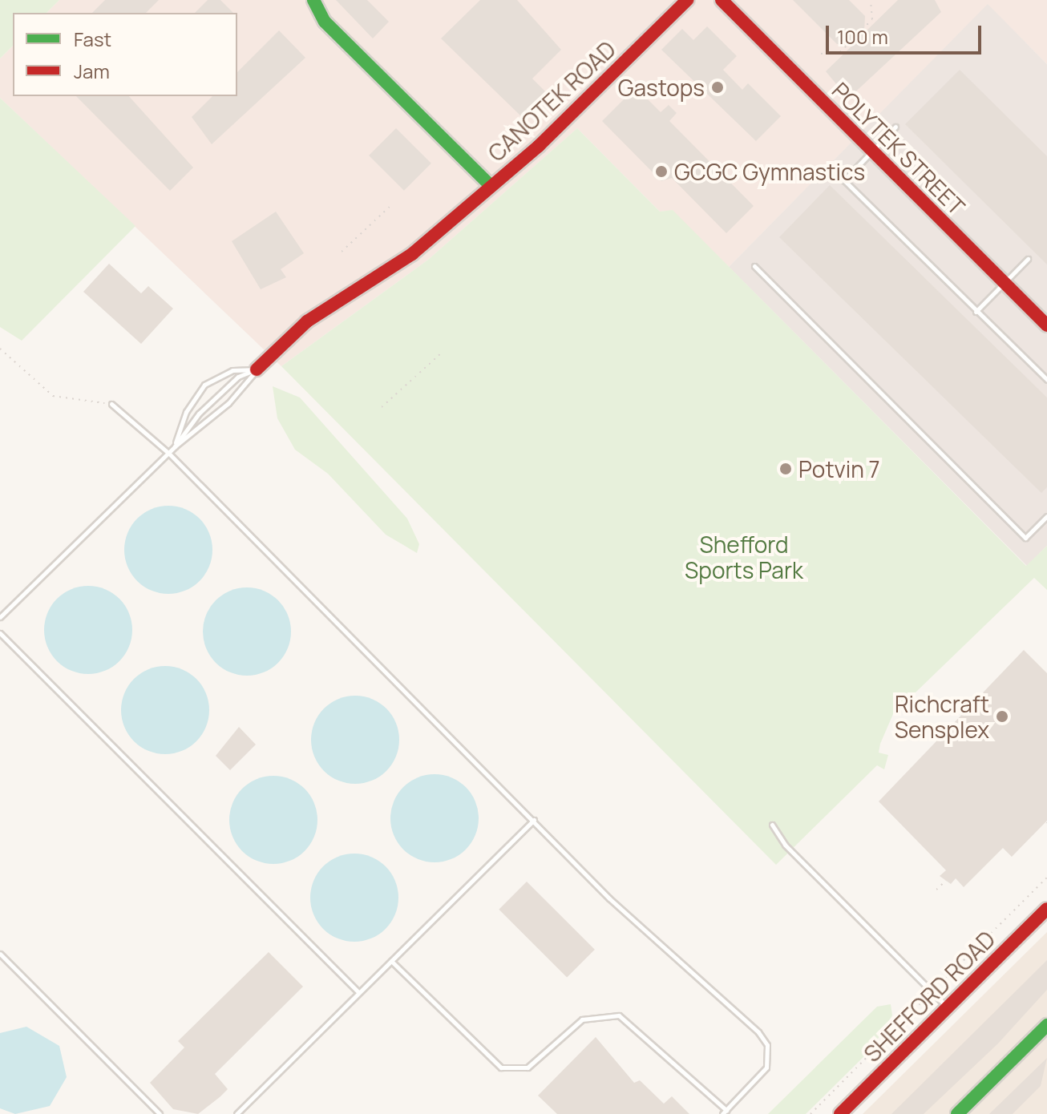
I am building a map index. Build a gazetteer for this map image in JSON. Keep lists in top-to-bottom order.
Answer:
{
  "streets": {
    "street": ["CANOTEK ROAD", "POLYTEK STREET", "SHEFFORD ROAD"]
  },
  "parks": ["Shefford Sports Park"],
  "places": [
    "Gastops",
    "GCGC Gymnastics",
    "Potvin 7",
    "Richcraft Sensplex"
  ],
  "legend": ["Fast", "Jam"],
  "scale_bar": "100 m"
}
